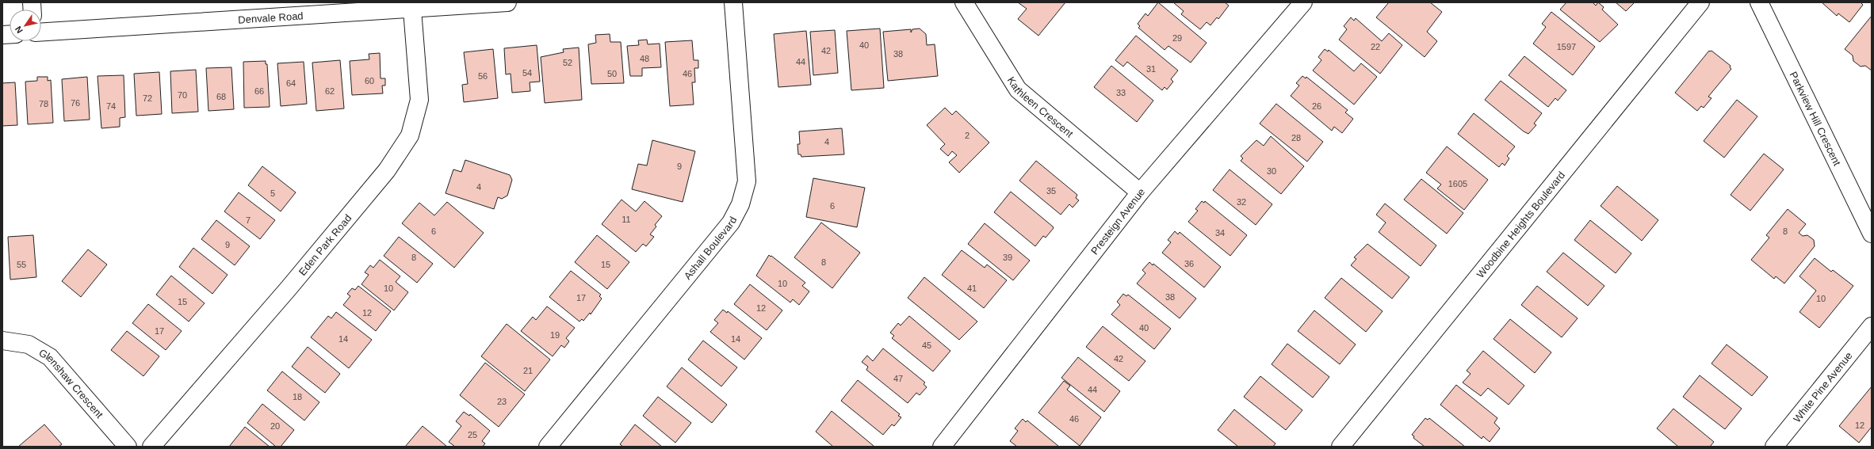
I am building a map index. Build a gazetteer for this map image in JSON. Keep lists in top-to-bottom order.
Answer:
{
  "streets": {
    "street": [
      "Denvale Road",
      "Kathleen Crescent",
      "Parkview Hill Crescent",
      "Presteign Avenue",
      "Woodbine Heights Boulevard",
      "Eden Park Road",
      "Ashall Boulevard",
      "Glenshaw Crescent",
      "White Pine Avenue"
    ]
  },
  "crossings": [
    ["Denvale Road", "Eden Park Road"],
    ["Kathleen Crescent", "Presteign Avenue"]
  ],
  "house_numbers": [
    "29",
    "40",
    "22",
    "1597",
    "42",
    "38",
    "48",
    "44",
    "52",
    "31",
    "54",
    "50",
    "46",
    "56",
    "60",
    "64",
    "66",
    "62",
    "33",
    "70",
    "68",
    "72",
    "76",
    "78",
    "74",
    "26",
    "2",
    "28",
    "4",
    "9",
    "30",
    "1605",
    "4",
    "35",
    "5",
    "32",
    "6",
    "11",
    "7",
    "6",
    "8",
    "34",
    "9",
    "8",
    "39",
    "8",
    "36",
    "55",
    "15",
    "10",
    "10",
    "41",
    "38",
    "17",
    "10",
    "15",
    "12",
    "12",
    "40",
    "17",
    "19",
    "14",
    "14",
    "45",
    "42",
    "21",
    "47",
    "44",
    "18",
    "23",
    "46",
    "12",
    "20",
    "25"
  ],
  "north": "bottom left"
}
